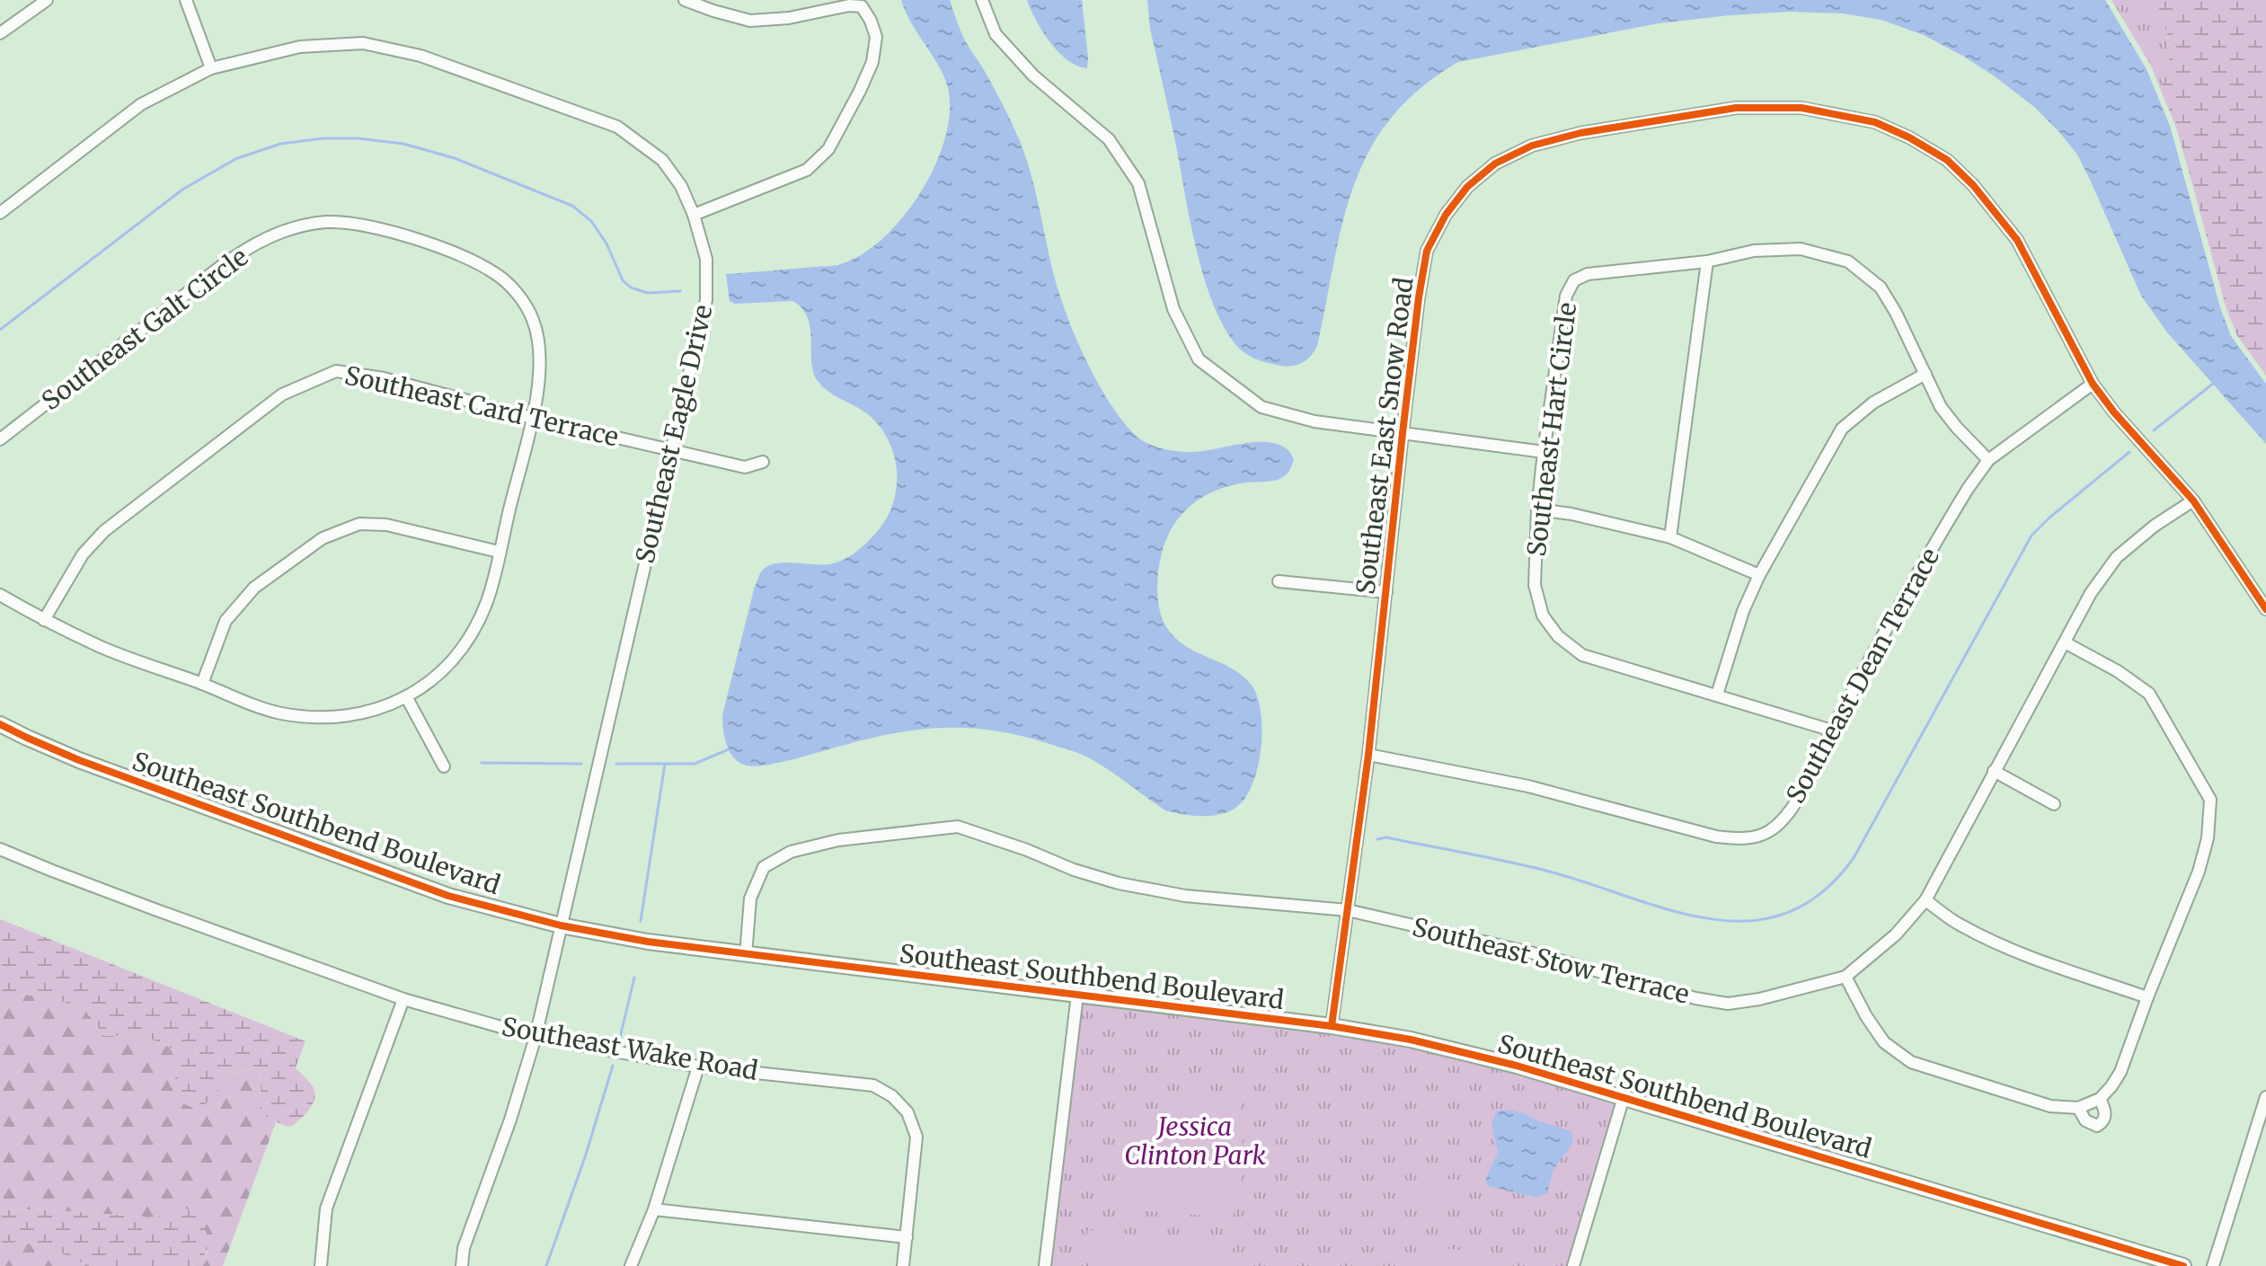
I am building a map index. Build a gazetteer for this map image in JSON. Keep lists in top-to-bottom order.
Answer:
{
  "streets": {
    "street": [
      "Southeast Galt Circle",
      "Southeast Card Terrace",
      "Southeast Hart Circle",
      "Southeast Eagle Drive",
      "Southeast East Snow Road",
      "Southeast Dean Terrace",
      "Southeast Southbend Boulevard",
      "Southeast Stow Terrace",
      "Southeast Wake Road"
    ]
  },
  "crossings": [
    ["Southeast Galt Circle", "Southeast Card Terrace"],
    ["Southeast Card Terrace", "Southeast Eagle Drive"],
    ["Southeast Hart Circle", "Southeast Dean Terrace"],
    ["Southeast Eagle Drive", "Southeast Southbend Boulevard"],
    ["Southeast Eagle Drive", "Southeast Wake Road"],
    ["Southeast East Snow Road", "Southeast Dean Terrace"],
    ["Southeast East Snow Road", "Southeast Southbend Boulevard"],
    ["Southeast East Snow Road", "Southeast Stow Terrace"],
    ["Southeast Southbend Boulevard", "Southeast Stow Terrace"]
  ],
  "parks": ["Jessica Clinton Park"]
}
